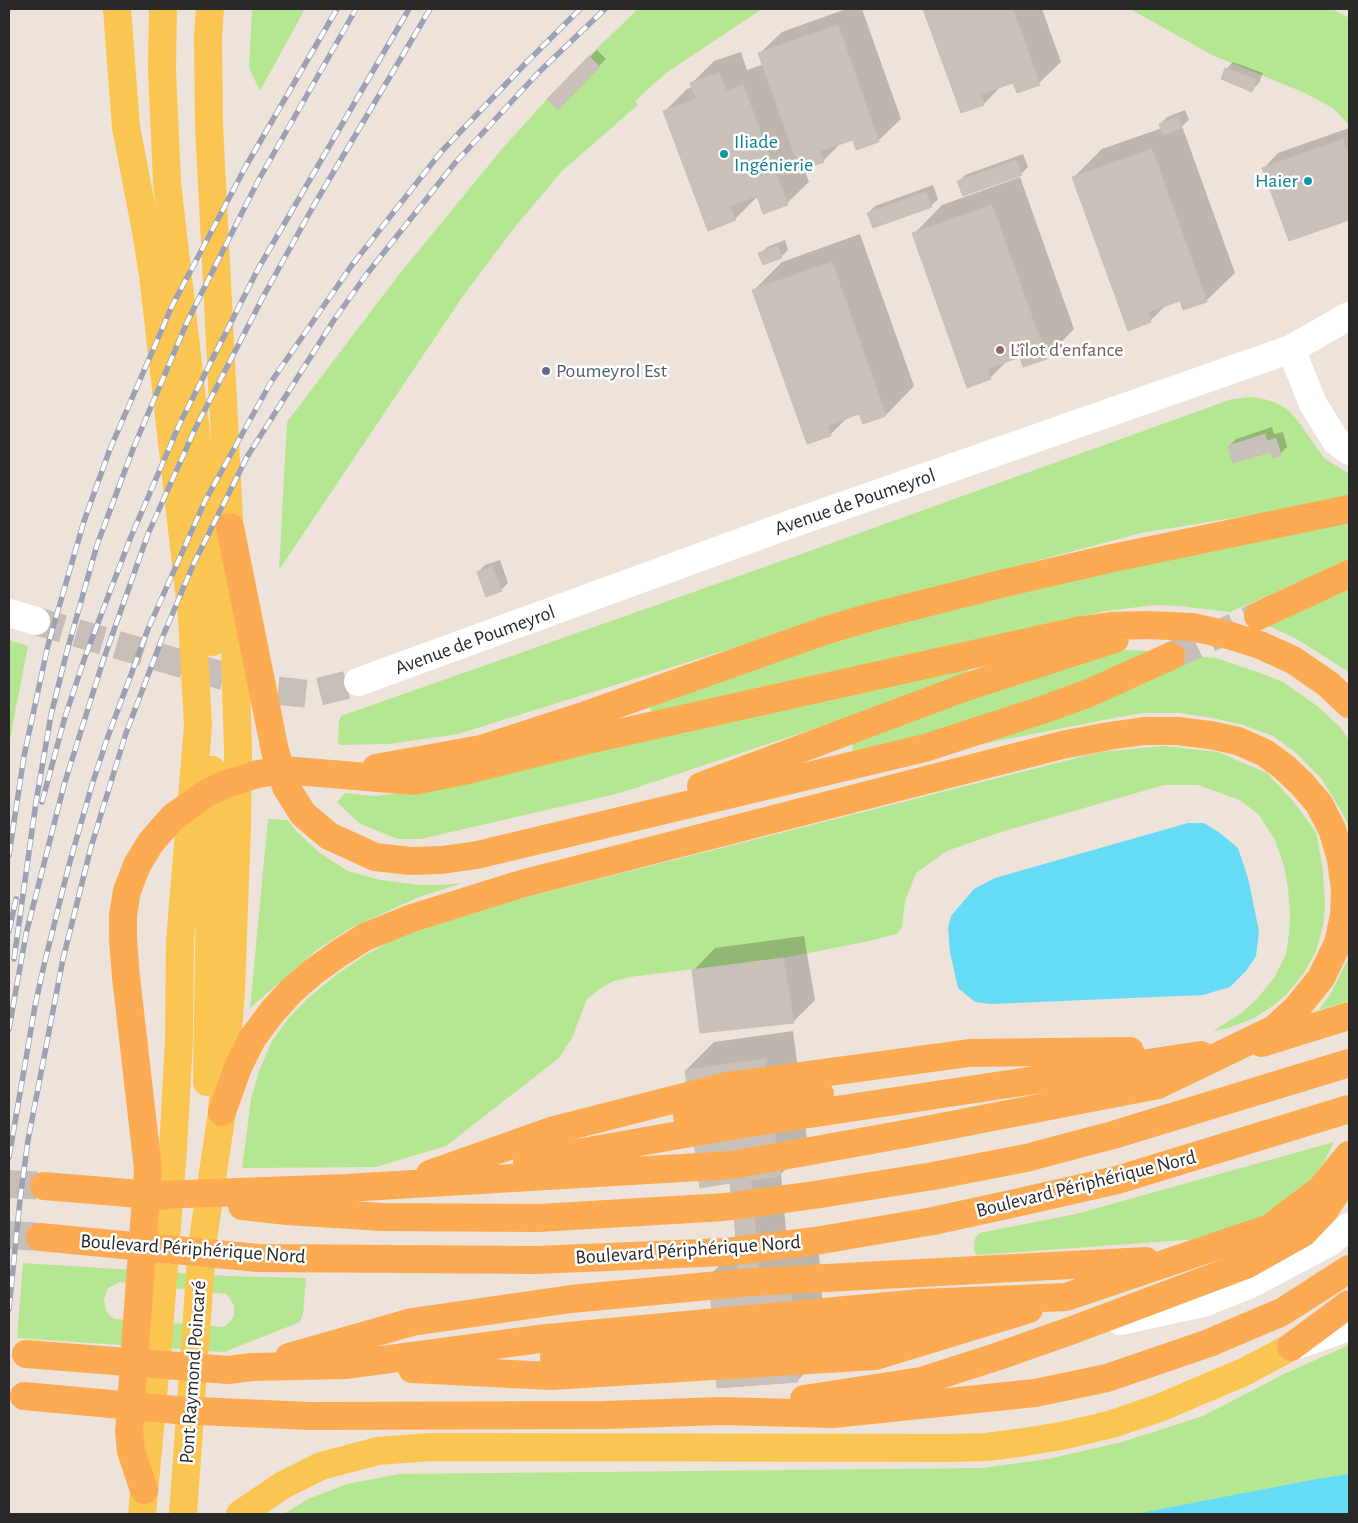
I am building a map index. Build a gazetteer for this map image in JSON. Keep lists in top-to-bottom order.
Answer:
{
  "streets": {
    "highway": ["Boulevard Périphérique Nord"],
    "main road": ["Avenue de Poumeyrol", "Pont Raymond Poincaré"]
  },
  "places": [
    "Iliade Ingénierie",
    "Haier",
    "L'îlot d'enfance",
    "Poumeyrol Est"
  ]
}
